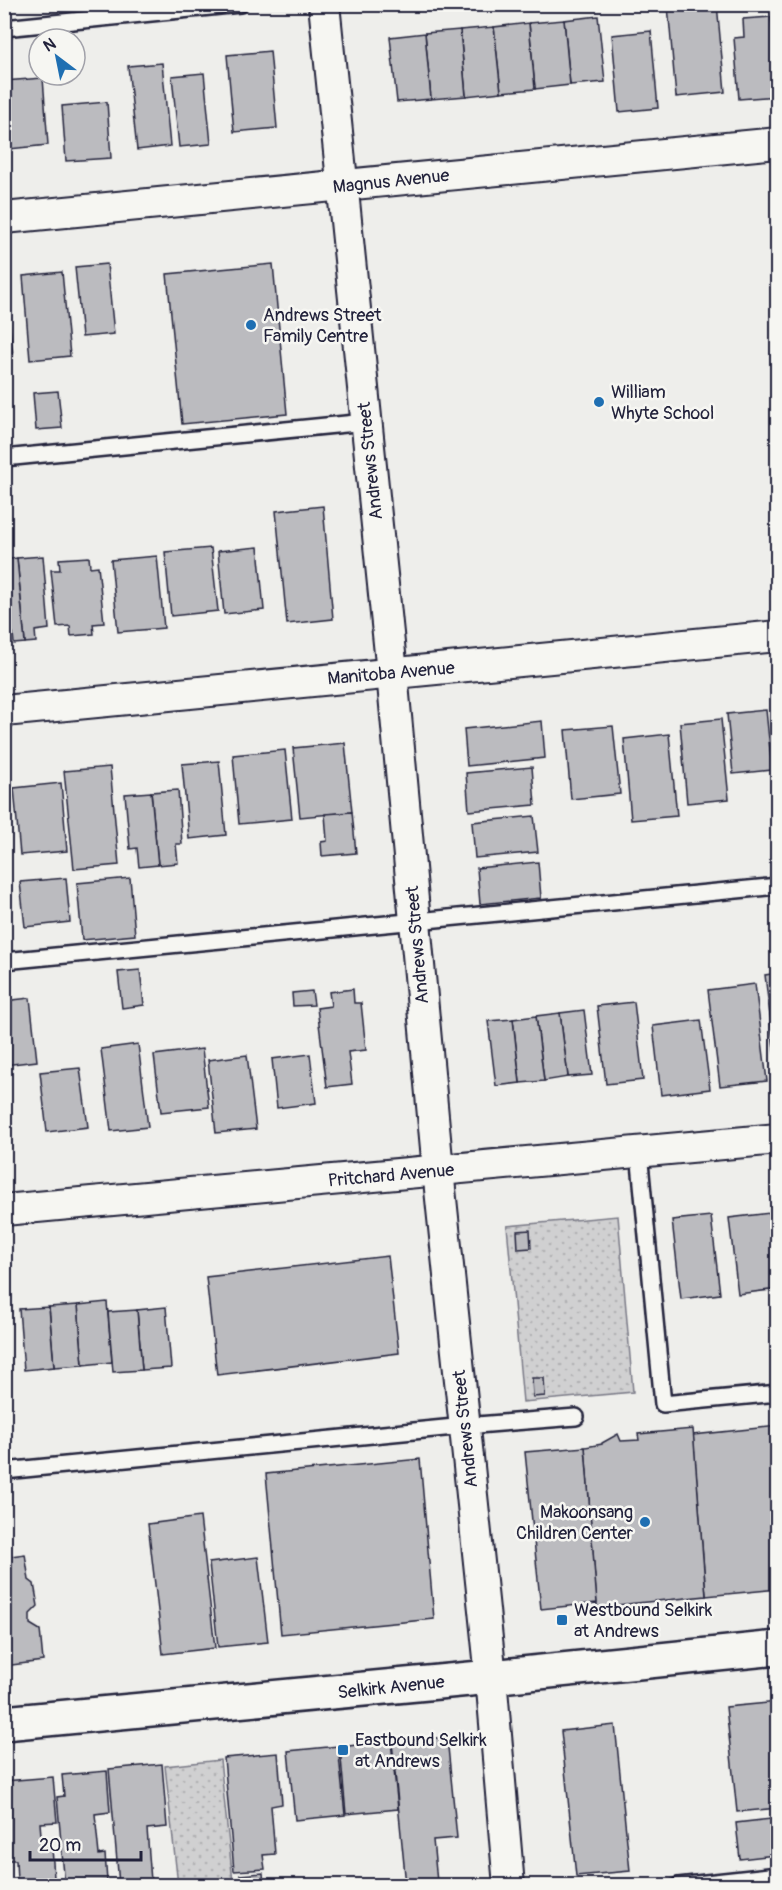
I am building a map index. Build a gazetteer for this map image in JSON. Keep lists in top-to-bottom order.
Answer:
{
  "streets": {
    "main road": ["Selkirk Avenue"],
    "street": [
      "Magnus Avenue",
      "Andrews Street",
      "Manitoba Avenue",
      "Pritchard Avenue"
    ]
  },
  "crossings": [
    ["Magnus Avenue", "Andrews Street"],
    ["Andrews Street", "Manitoba Avenue"],
    ["Andrews Street", "Pritchard Avenue"],
    ["Andrews Street", "Selkirk Avenue"]
  ],
  "places": {
    "other": ["Andrews Street Family Centre", "William Whyte School", "Makoonsang Children Center"],
    "transit": ["Westbound Selkirk at Andrews", "Eastbound Selkirk at Andrews"]
  },
  "scale_bar": "20 m",
  "north": "top left"
}
